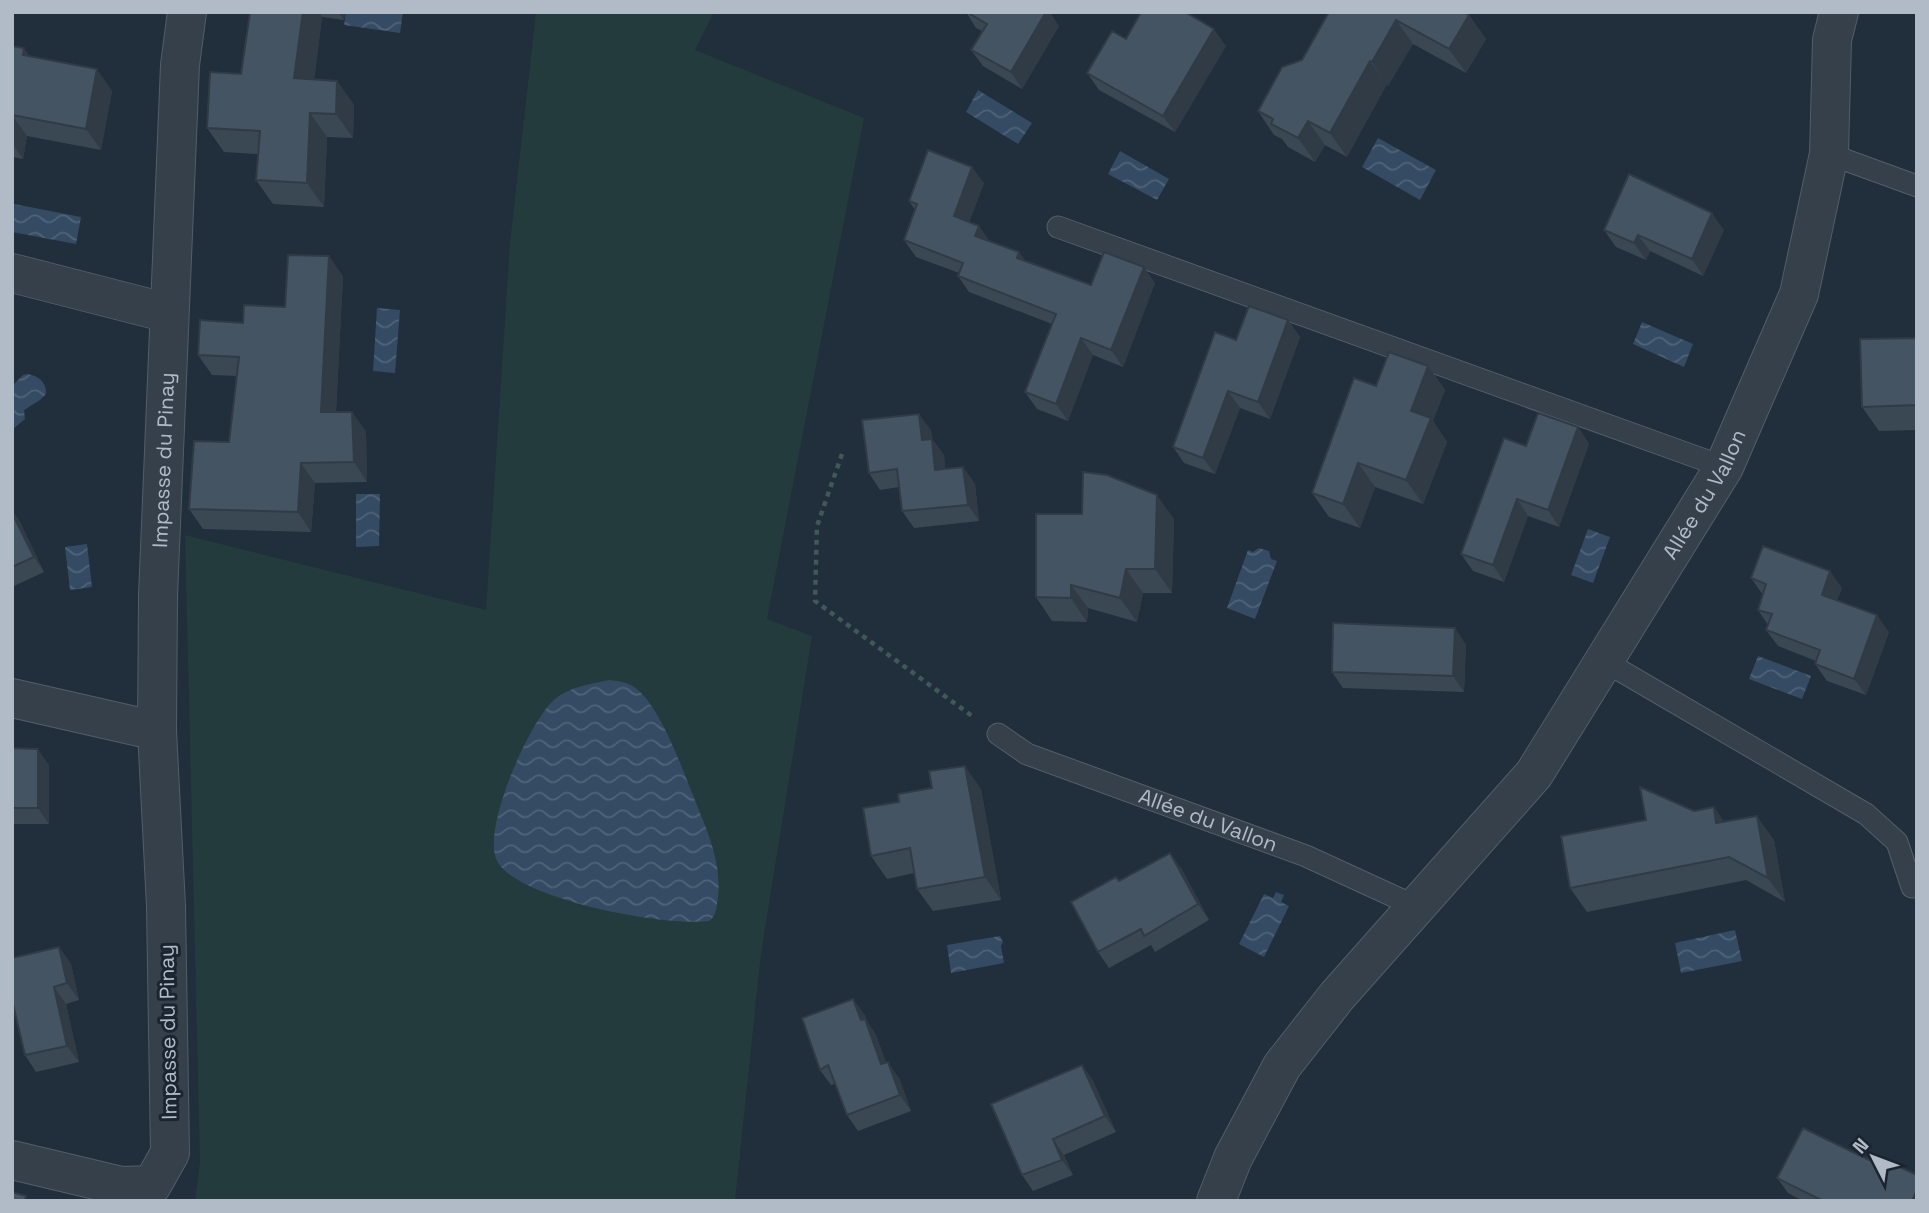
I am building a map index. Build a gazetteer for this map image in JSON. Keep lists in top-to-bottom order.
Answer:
{
  "streets": {
    "street": ["Impasse du Pinay", "Allée du Vallon"]
  },
  "north": "top left"
}
